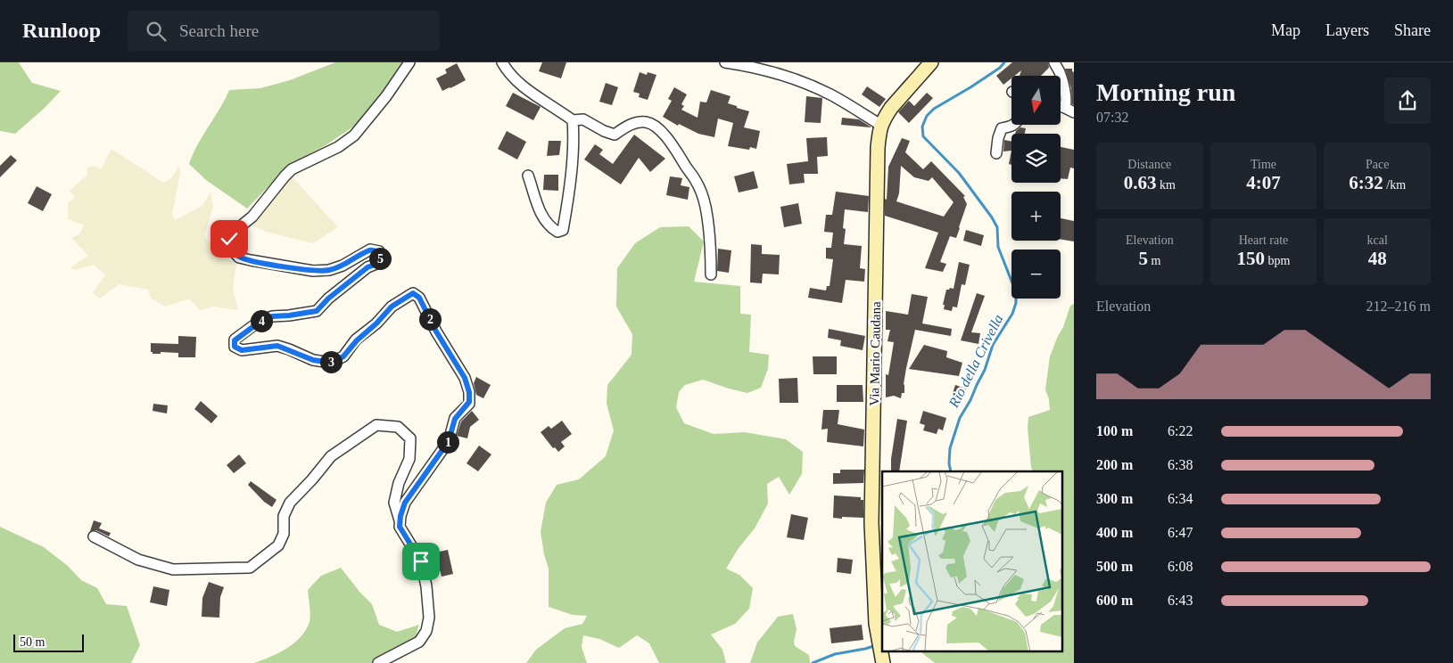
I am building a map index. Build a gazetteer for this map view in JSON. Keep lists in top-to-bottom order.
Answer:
{
  "streets": {
    "main road": ["Via Mario Caudana"]
  },
  "water": ["Rio della Crivella"],
  "scale_bar": "50 m",
  "north": "bottom",
  "page": {
    "header": "Runloop",
    "search": "Search here",
    "nav": ["Map", "Layers", "Share"],
    "heading": ["Morning run", "07:32"],
    "map_buttons": ["+", "−"],
    "stats": [
      ["Distance", "0.63 km"],
      ["Time", "4:07"],
      ["Pace", "6:32 /km"],
      ["Elevation", "5 m"],
      ["Heart rate", "150 bpm"],
      ["kcal", "48"]
    ],
    "pins": [
      "5",
      "2",
      "4",
      "3",
      "1"
    ],
    "chart": ["Elevation", "212–216 m"],
    "list": [
      {
        "name": "100 m",
        "note": "6:22"
      },
      {
        "name": "200 m",
        "note": "6:38"
      },
      {
        "name": "300 m",
        "note": "6:34"
      },
      {
        "name": "400 m",
        "note": "6:47"
      },
      {
        "name": "500 m",
        "note": "6:08"
      },
      {
        "name": "600 m",
        "note": "6:43"
      }
    ],
    "scale": "50 m"
  }
}
